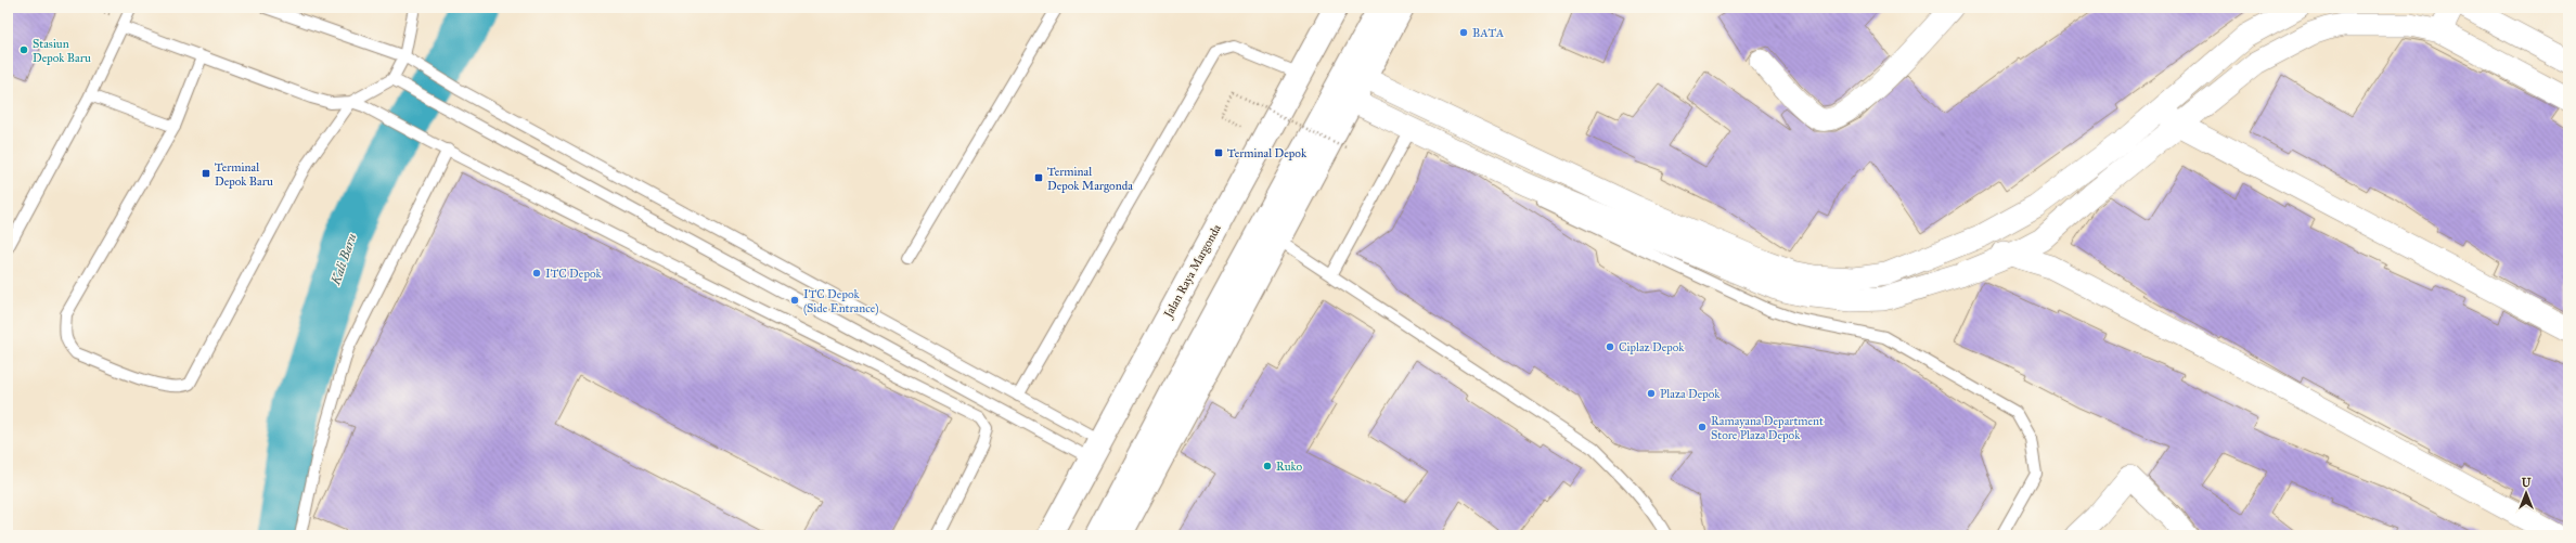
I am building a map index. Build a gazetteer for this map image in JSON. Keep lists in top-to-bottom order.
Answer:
{
  "streets": {
    "main road": ["Jalan Raya Margonda"]
  },
  "water": ["Kali Baru"],
  "places": {
    "other": [
      "BATA",
      "Stasiun Depok Baru",
      "ITC Depok",
      "ITC Depok (Side Entrance)",
      "Ciplaz Depok",
      "Plaza Depok",
      "Ramayana Department Store Plaza Depok",
      "Ruko"
    ],
    "transit": ["Terminal Depok", "Terminal Depok Baru", "Terminal Depok Margonda"]
  },
  "north": "top"
}
